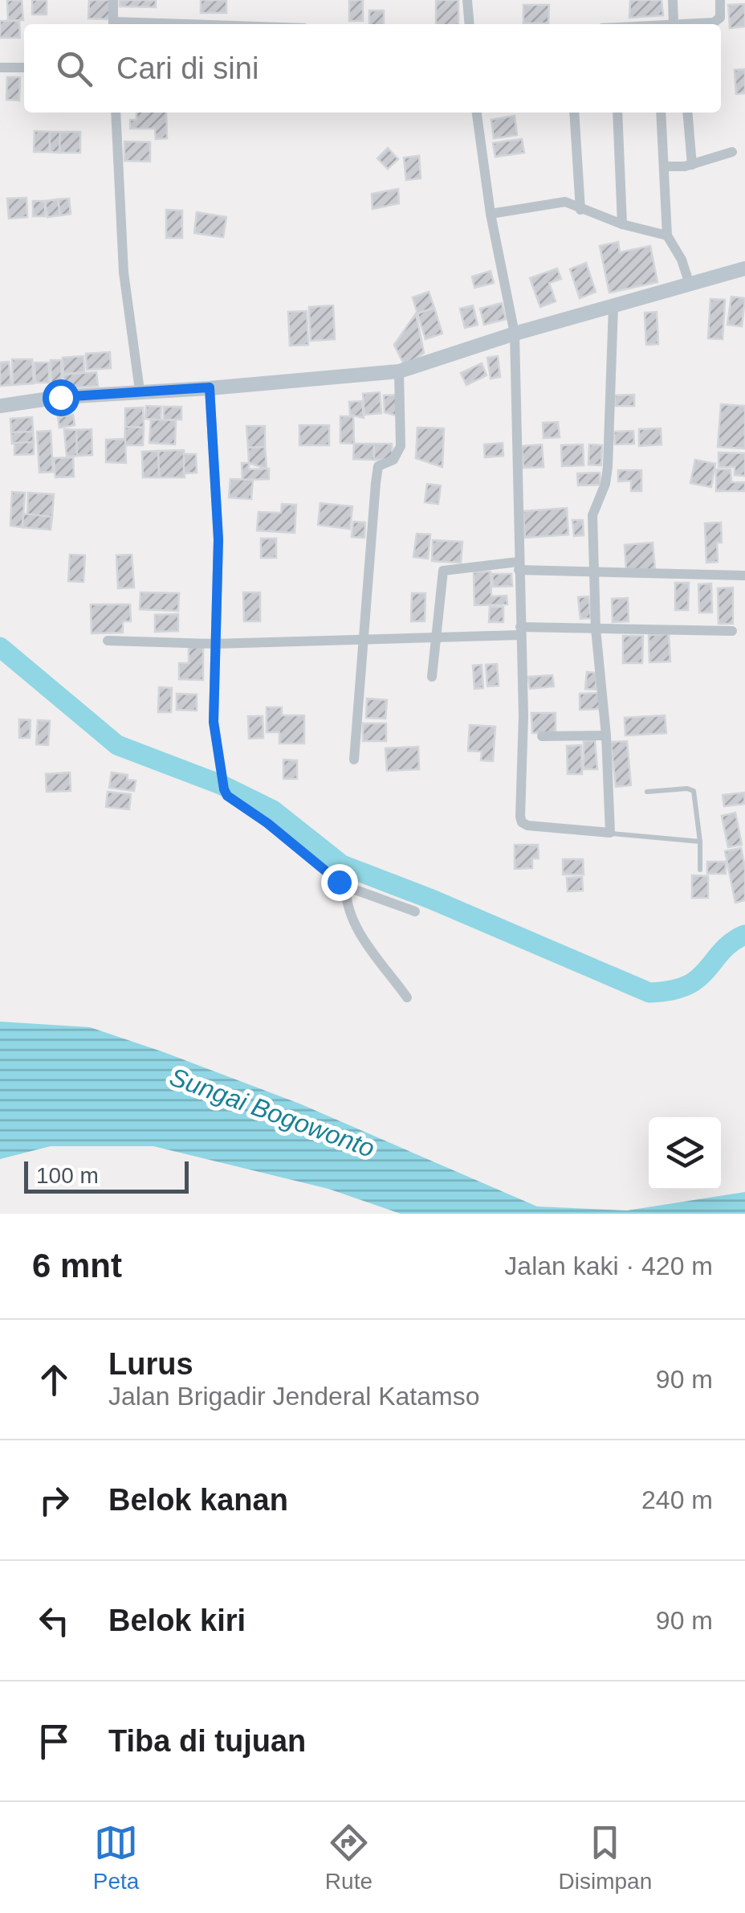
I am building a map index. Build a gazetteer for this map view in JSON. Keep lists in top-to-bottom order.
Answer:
{
  "water": ["Sungai Bogowonto"],
  "scale_bar": "100 m",
  "page": {
    "search": "Cari di sini",
    "scale": "100 m",
    "heading": ["6 mnt", "Jalan kaki · 420 m"],
    "list": [
      ["Lurus", "Jalan Brigadir Jenderal Katamso", "90 m"],
      ["Belok kanan", "240 m"],
      ["Belok kiri", "90 m"],
      "Tiba di tujuan"
    ],
    "nav": ["Peta", "Rute", "Disimpan"]
  }
}
